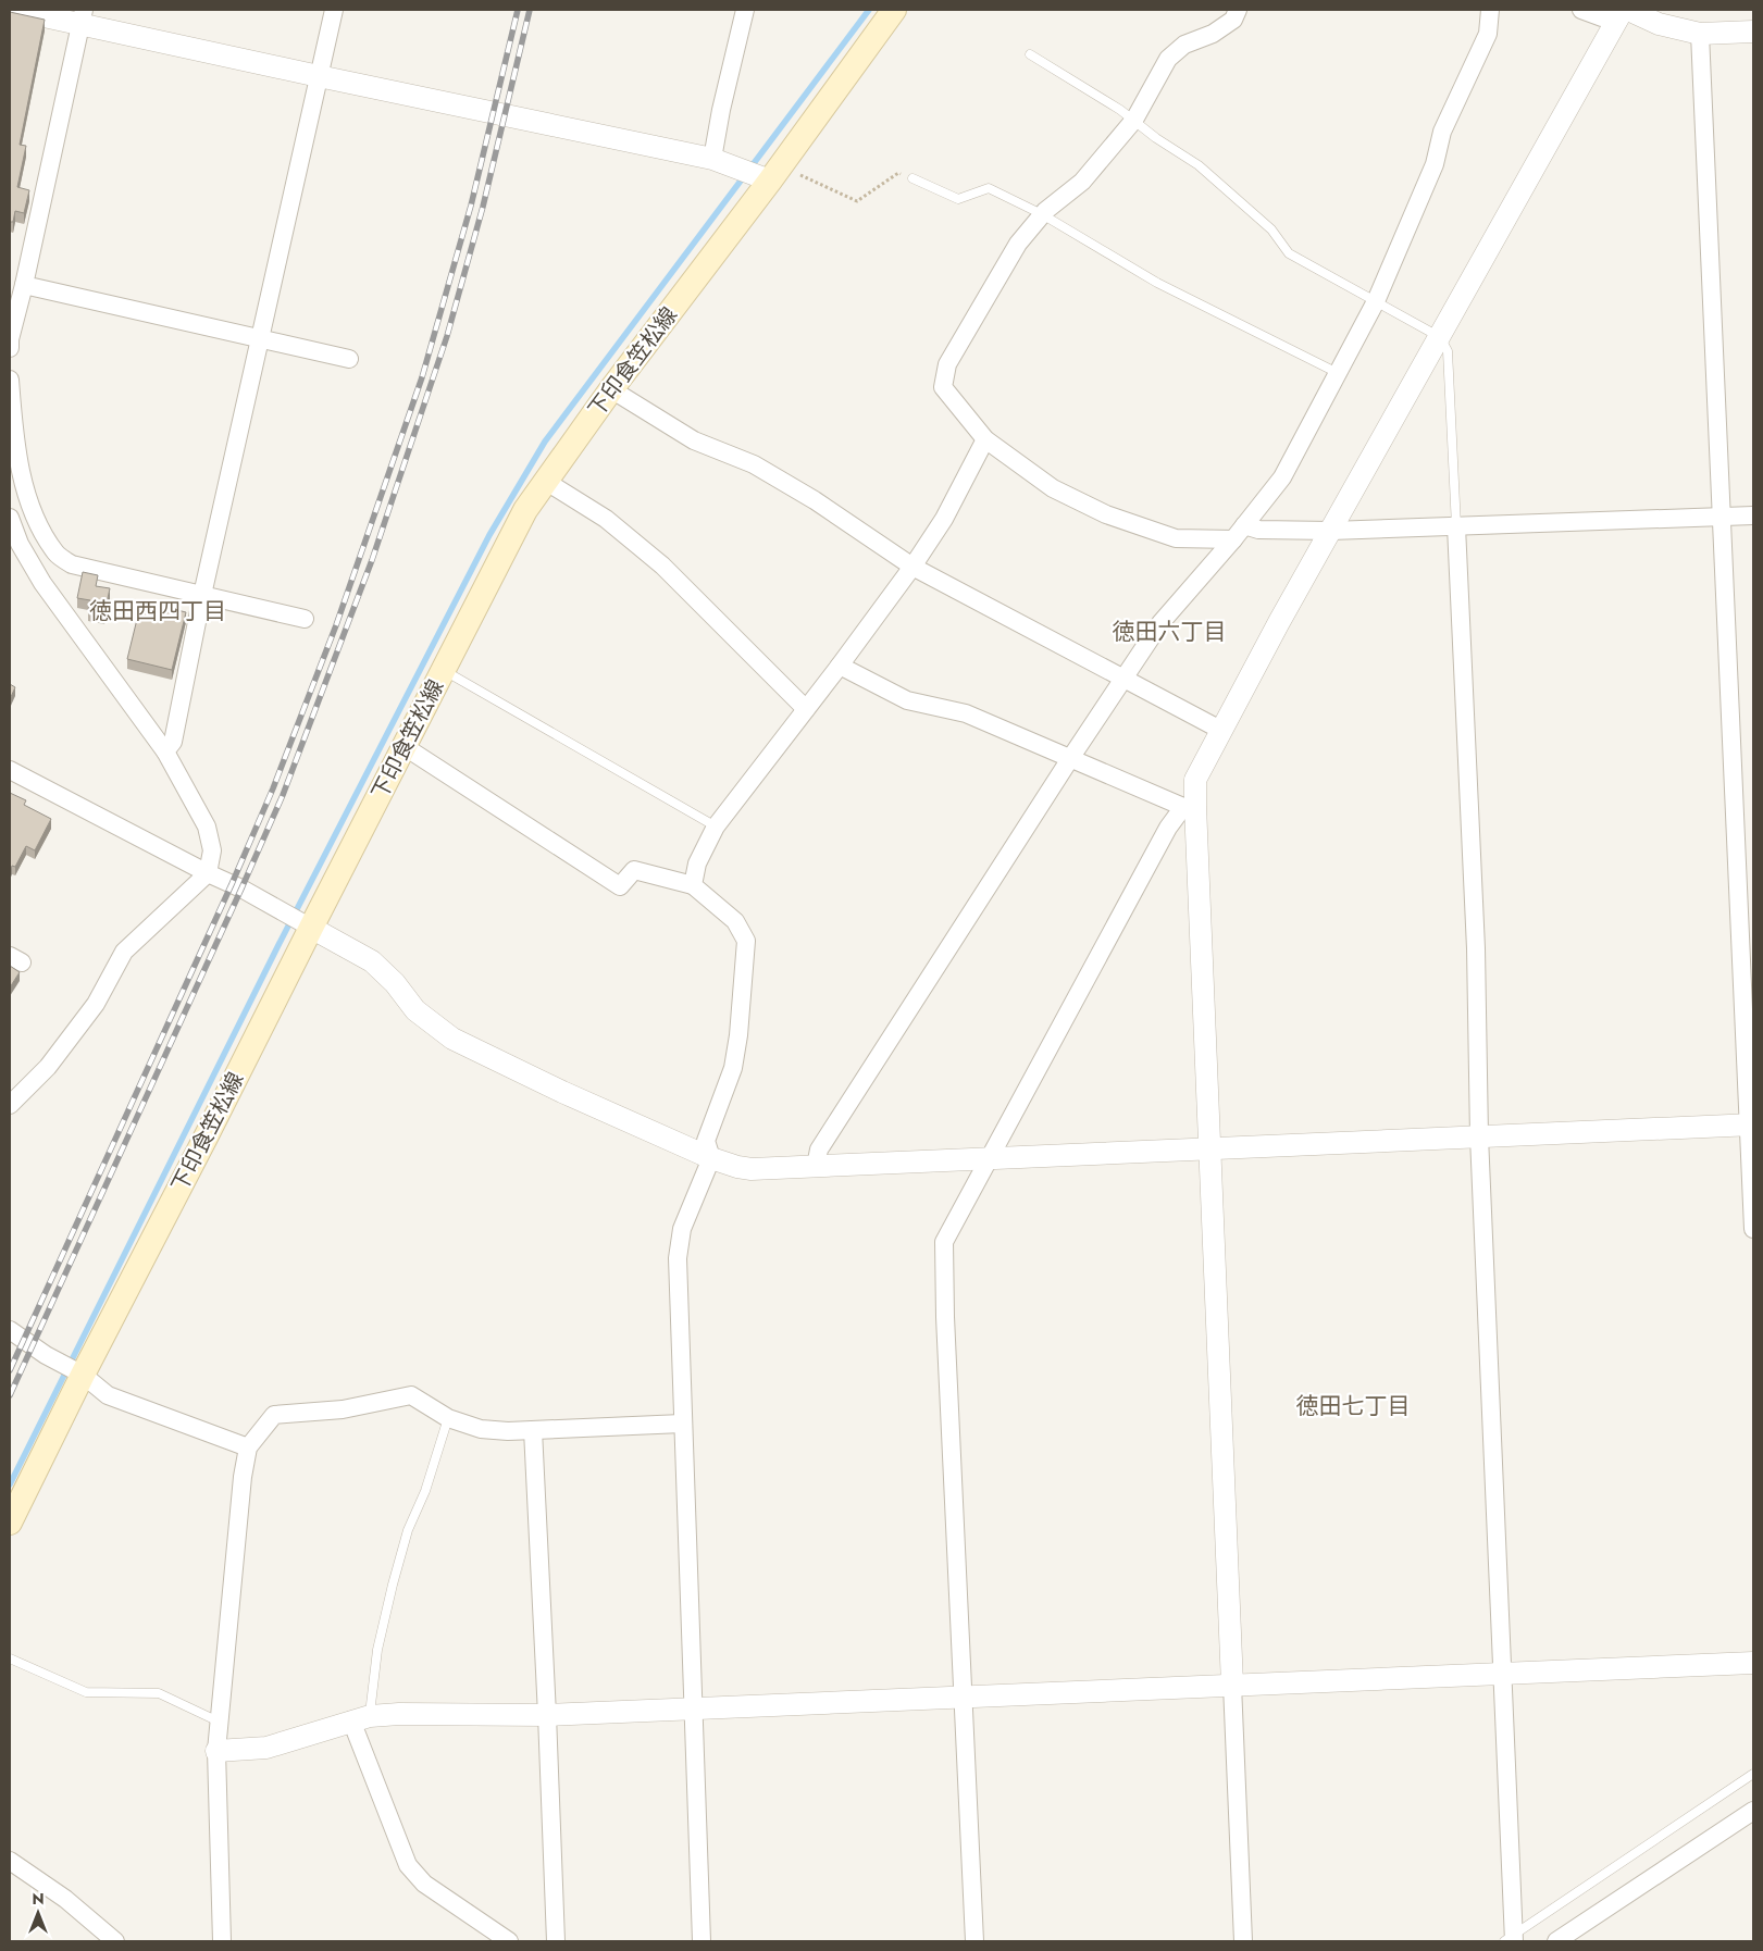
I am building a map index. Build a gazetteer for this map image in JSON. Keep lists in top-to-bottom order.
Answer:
{
  "streets": {
    "main road": ["下印食笠松線"]
  },
  "districts": ["徳田西四丁目", "徳田六丁目", "徳田七丁目"],
  "north": "top"
}
